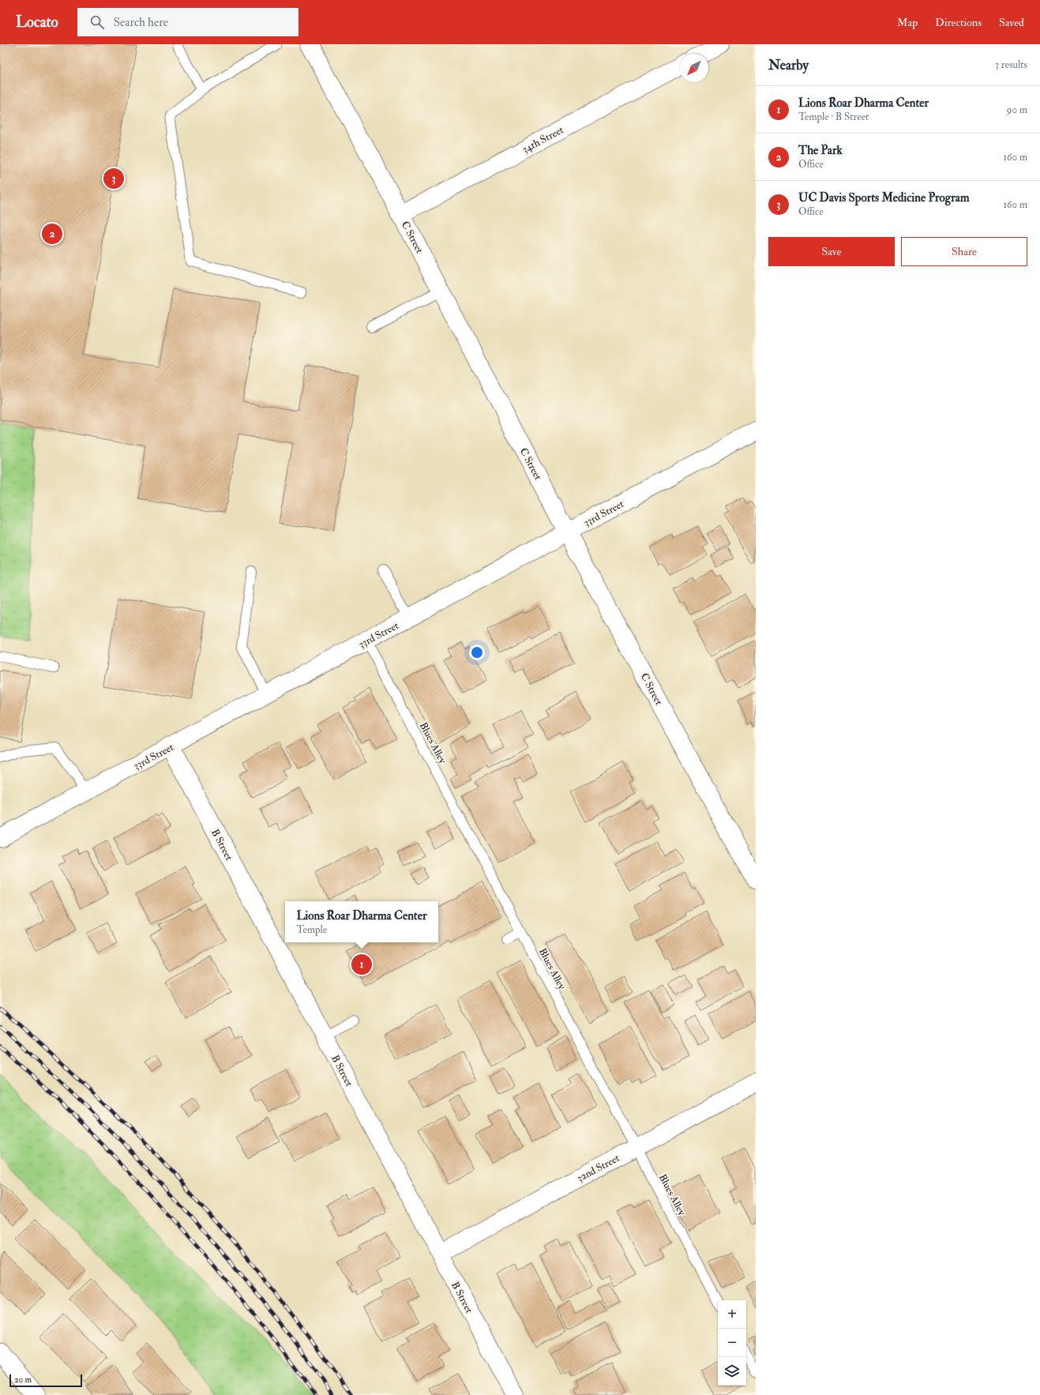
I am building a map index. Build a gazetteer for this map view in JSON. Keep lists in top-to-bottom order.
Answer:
{
  "streets": {
    "street": [
      "34th Street",
      "C Street",
      "33rd Street",
      "B Street",
      "32nd Street"
    ],
    "lane": ["Blues Alley"]
  },
  "crossings": [
    ["34th Street", "C Street"],
    ["C Street", "33rd Street"],
    ["33rd Street", "Blues Alley"],
    ["33rd Street", "B Street"],
    ["Blues Alley", "32nd Street"],
    ["B Street", "32nd Street"]
  ],
  "scale_bar": "20 m",
  "north": "bottom left",
  "page": {
    "header": "Locato",
    "search": "Search here",
    "nav": ["Map", "Directions", "Saved"],
    "heading": ["Nearby", "3 results"],
    "list": [
      {
        "mark": "1",
        "name": "Lions Roar Dharma Center",
        "note": "Temple · B Street",
        "value": "90 m"
      },
      {
        "mark": "2",
        "name": "The Park",
        "note": "Office",
        "value": "160 m"
      },
      {
        "mark": "3",
        "name": "UC Davis Sports Medicine Program",
        "note": "Office",
        "value": "160 m"
      }
    ],
    "pins": ["3", "2", "1"],
    "buttons": ["Save", "Share"],
    "popup": ["Lions Roar Dharma Center", "Temple"],
    "map_buttons": ["+", "−"],
    "scale": "20 m"
  }
}
